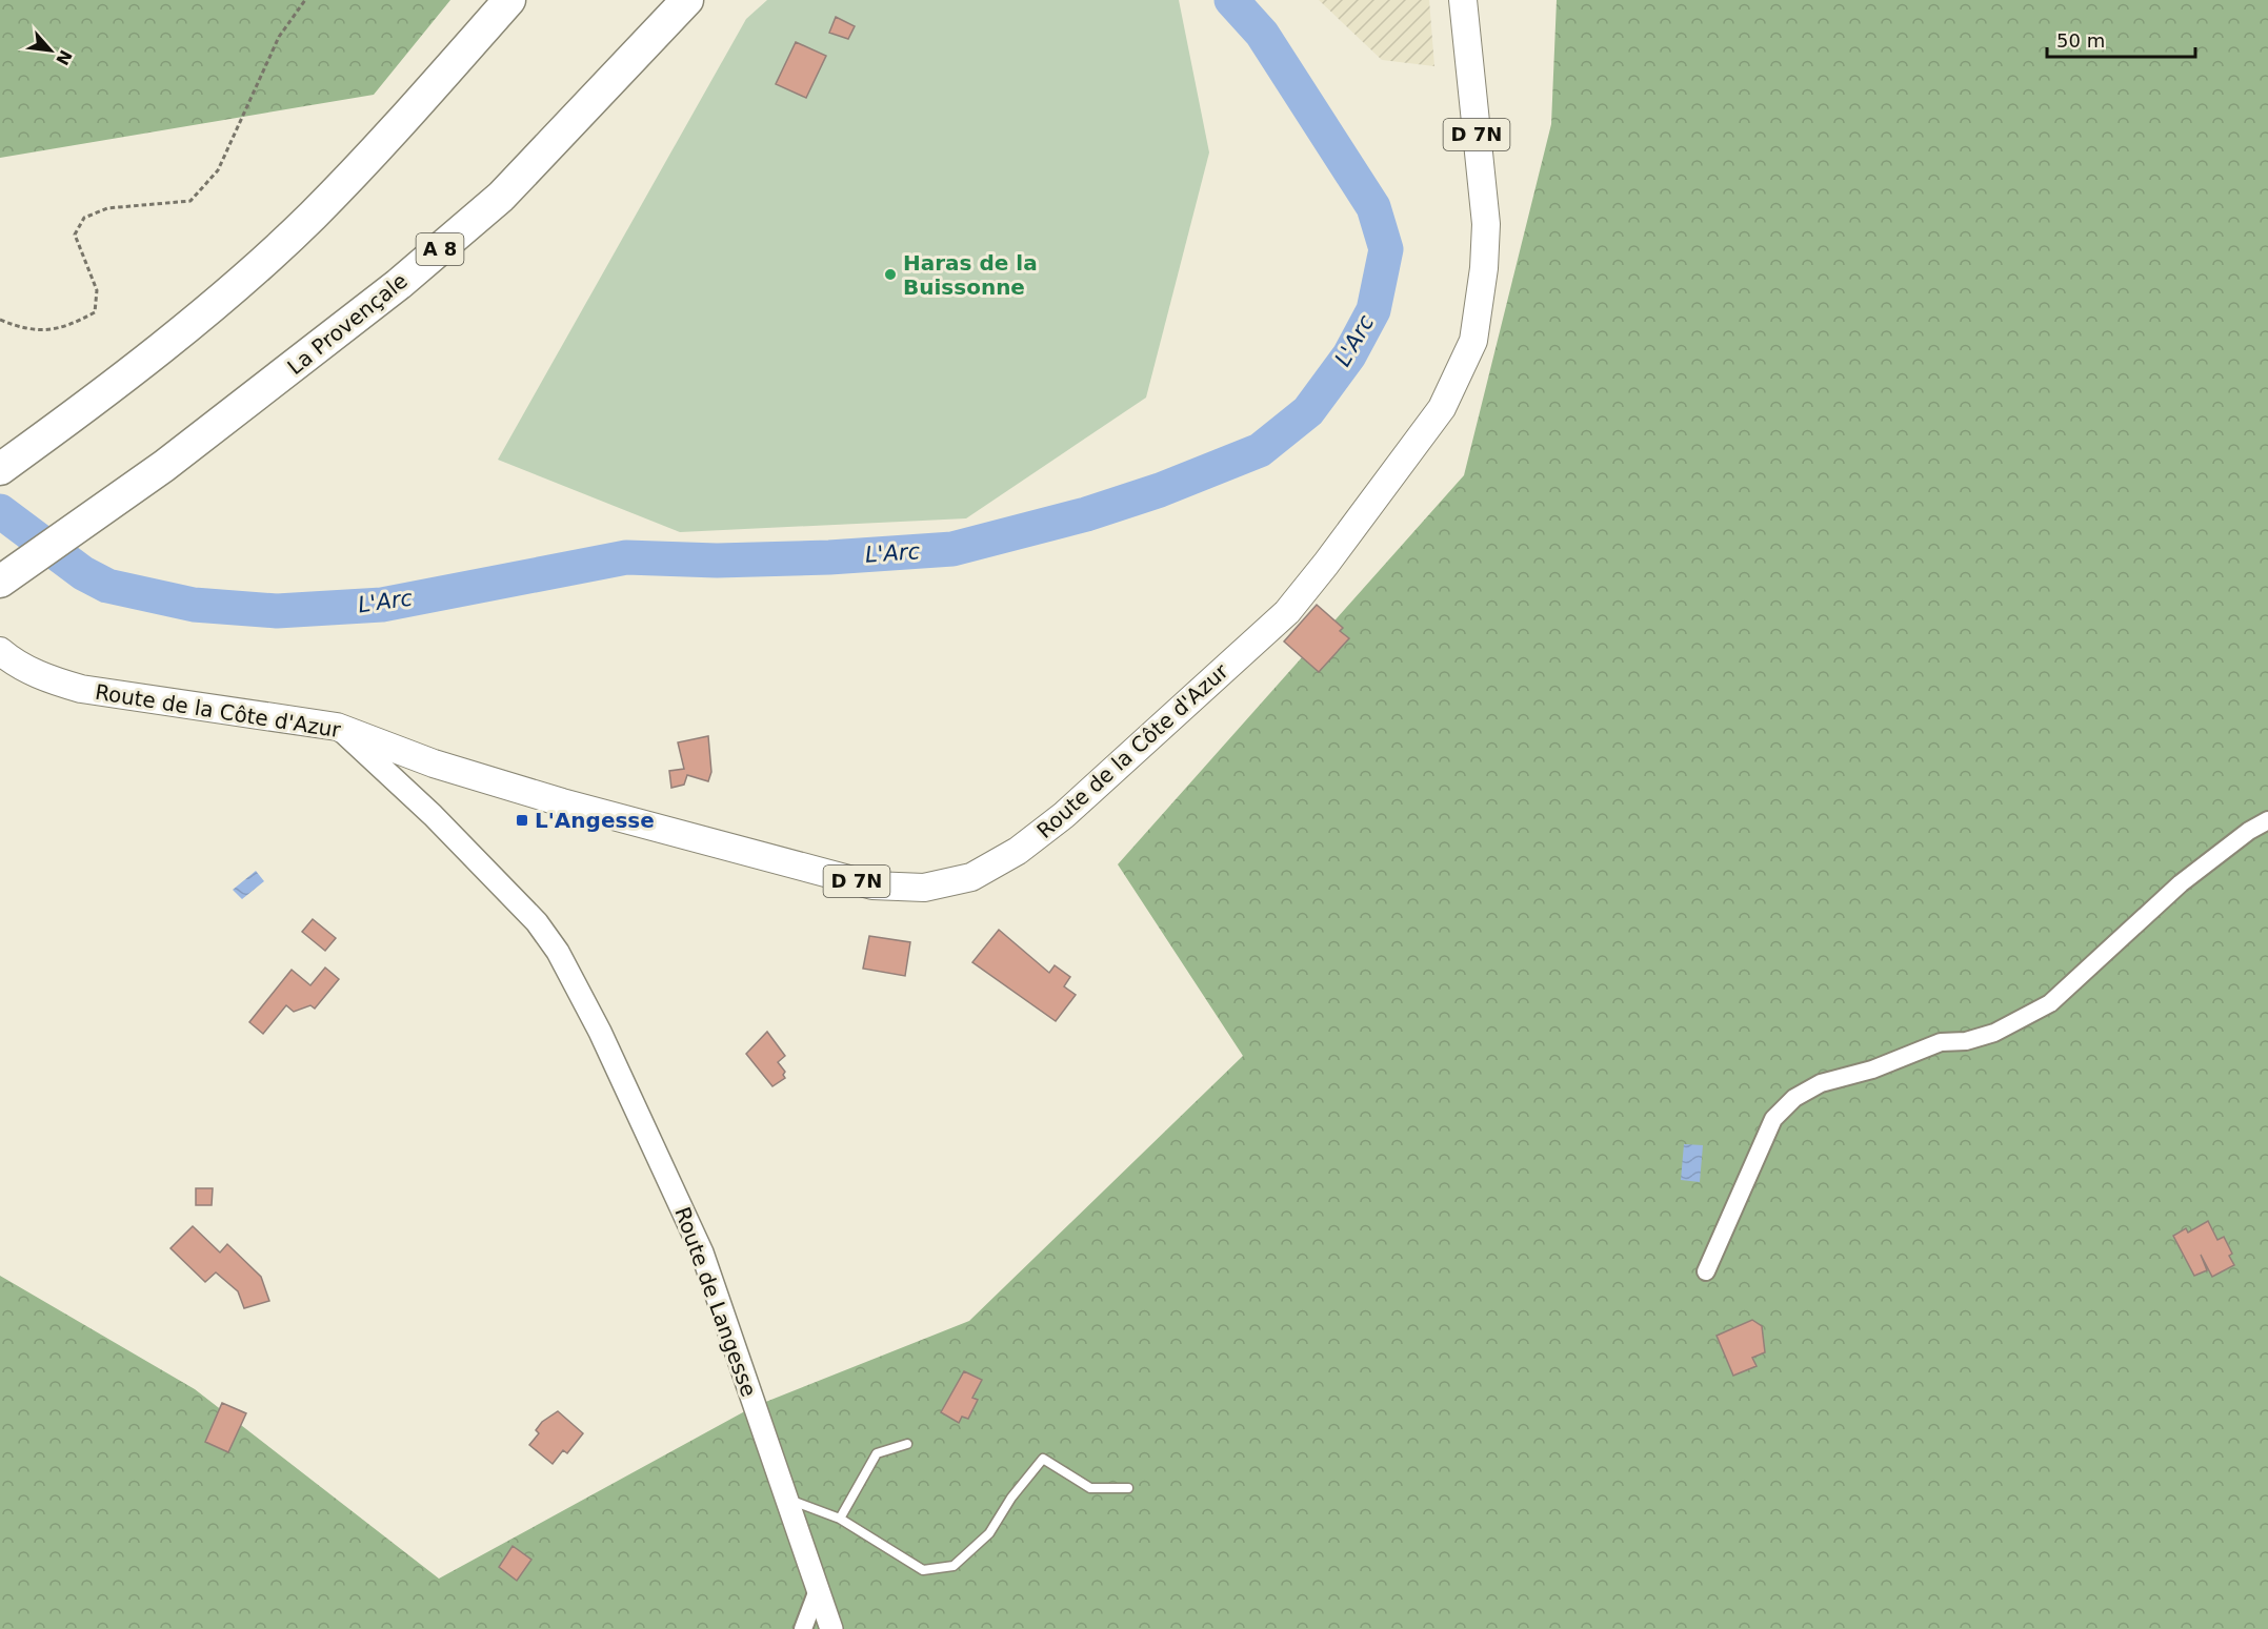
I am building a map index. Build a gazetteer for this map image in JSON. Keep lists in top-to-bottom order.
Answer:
{
  "streets": {
    "highway": ["A 8", "La Provençale"],
    "main road": ["D 7N", "Route de la Côte d'Azur"],
    "street": ["Route de Langesse"]
  },
  "crossings": [
    ["D 7N", "Route de la Côte d'Azur"],
    ["Route de la Côte d'Azur", "Route de Langesse"]
  ],
  "water": ["L'Arc"],
  "places": {
    "other": ["Haras de la Buissonne"],
    "transit": ["L'Angesse"]
  },
  "scale_bar": "50 m",
  "north": "bottom right"
}
